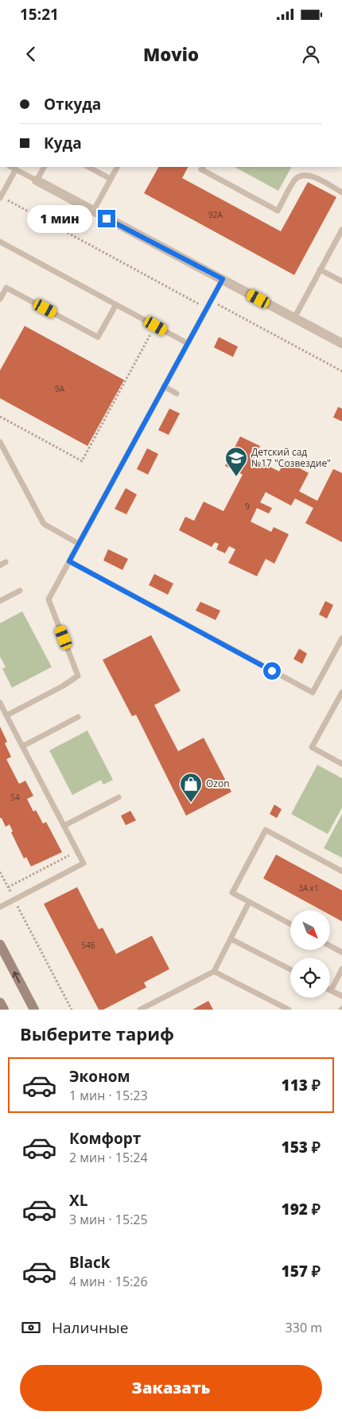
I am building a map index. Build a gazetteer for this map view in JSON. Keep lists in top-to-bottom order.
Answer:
{
  "places": {
    "school or university": ["Детский сад №17 \"Созвездие\""],
    "shop": ["Ozon"]
  },
  "house_numbers": [
    "92А",
    "9А",
    "9",
    "54",
    "3А к1",
    "54Б"
  ],
  "north": "bottom right",
  "page": {
    "status": "15:21",
    "header": "Movio",
    "banner": ["Откуда", "Куда"],
    "bubble": "1 мин",
    "heading": "Выберите тариф",
    "list": [
      {
        "name": "Эконом",
        "note": "1 мин · 15:23",
        "value": "113 ₽"
      },
      {
        "name": "Комфорт",
        "note": "2 мин · 15:24",
        "value": "153 ₽"
      },
      {
        "name": "XL",
        "note": "3 мин · 15:25",
        "value": "192 ₽"
      },
      {
        "name": "Black",
        "note": "4 мин · 15:26",
        "value": "157 ₽"
      }
    ],
    "pay": ["Наличные", "330 m"],
    "buttons": "Заказать"
  }
}
